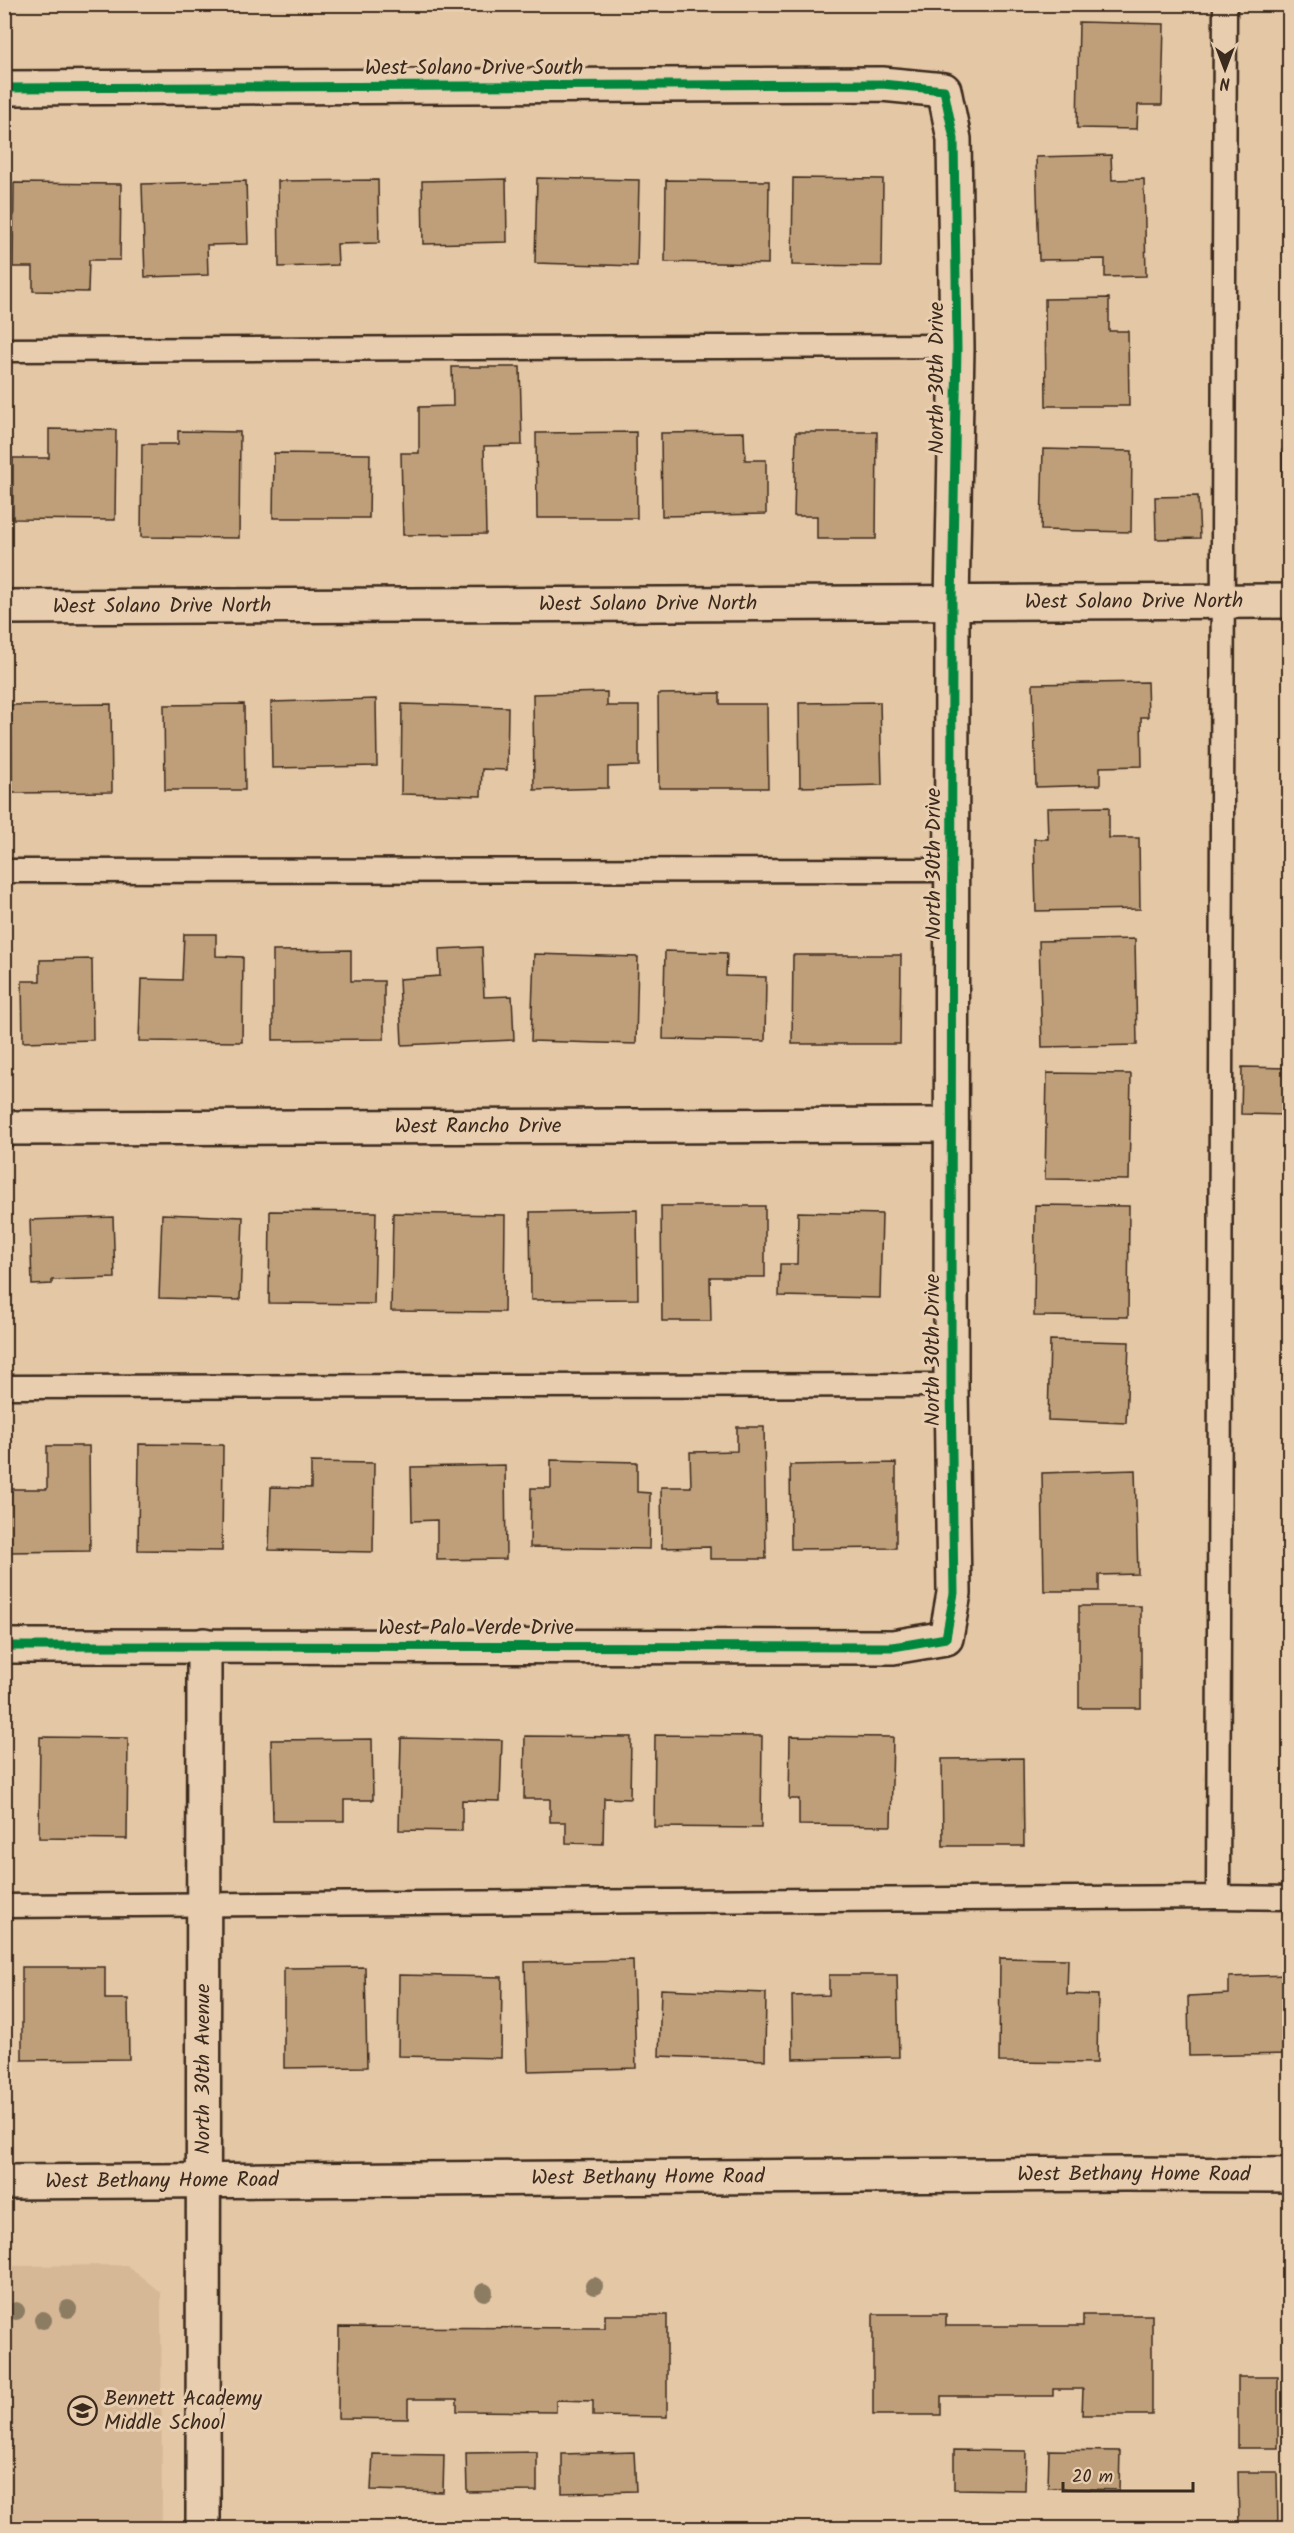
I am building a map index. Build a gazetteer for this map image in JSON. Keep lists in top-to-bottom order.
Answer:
{
  "streets": {
    "street": [
      "West Solano Drive South",
      "North 30th Drive",
      "West Solano Drive North",
      "West Rancho Drive",
      "West Palo Verde Drive",
      "North 30th Avenue",
      "West Bethany Home Road"
    ]
  },
  "crossings": [
    ["West Solano Drive South", "North 30th Drive"],
    ["North 30th Drive", "West Solano Drive North"],
    ["North 30th Drive", "West Rancho Drive"],
    ["North 30th Drive", "West Palo Verde Drive"],
    ["West Palo Verde Drive", "North 30th Avenue"],
    ["North 30th Avenue", "West Bethany Home Road"]
  ],
  "places": {
    "school or university": ["Bennett Academy Middle School"]
  },
  "scale_bar": "20 m",
  "north": "bottom"
}
